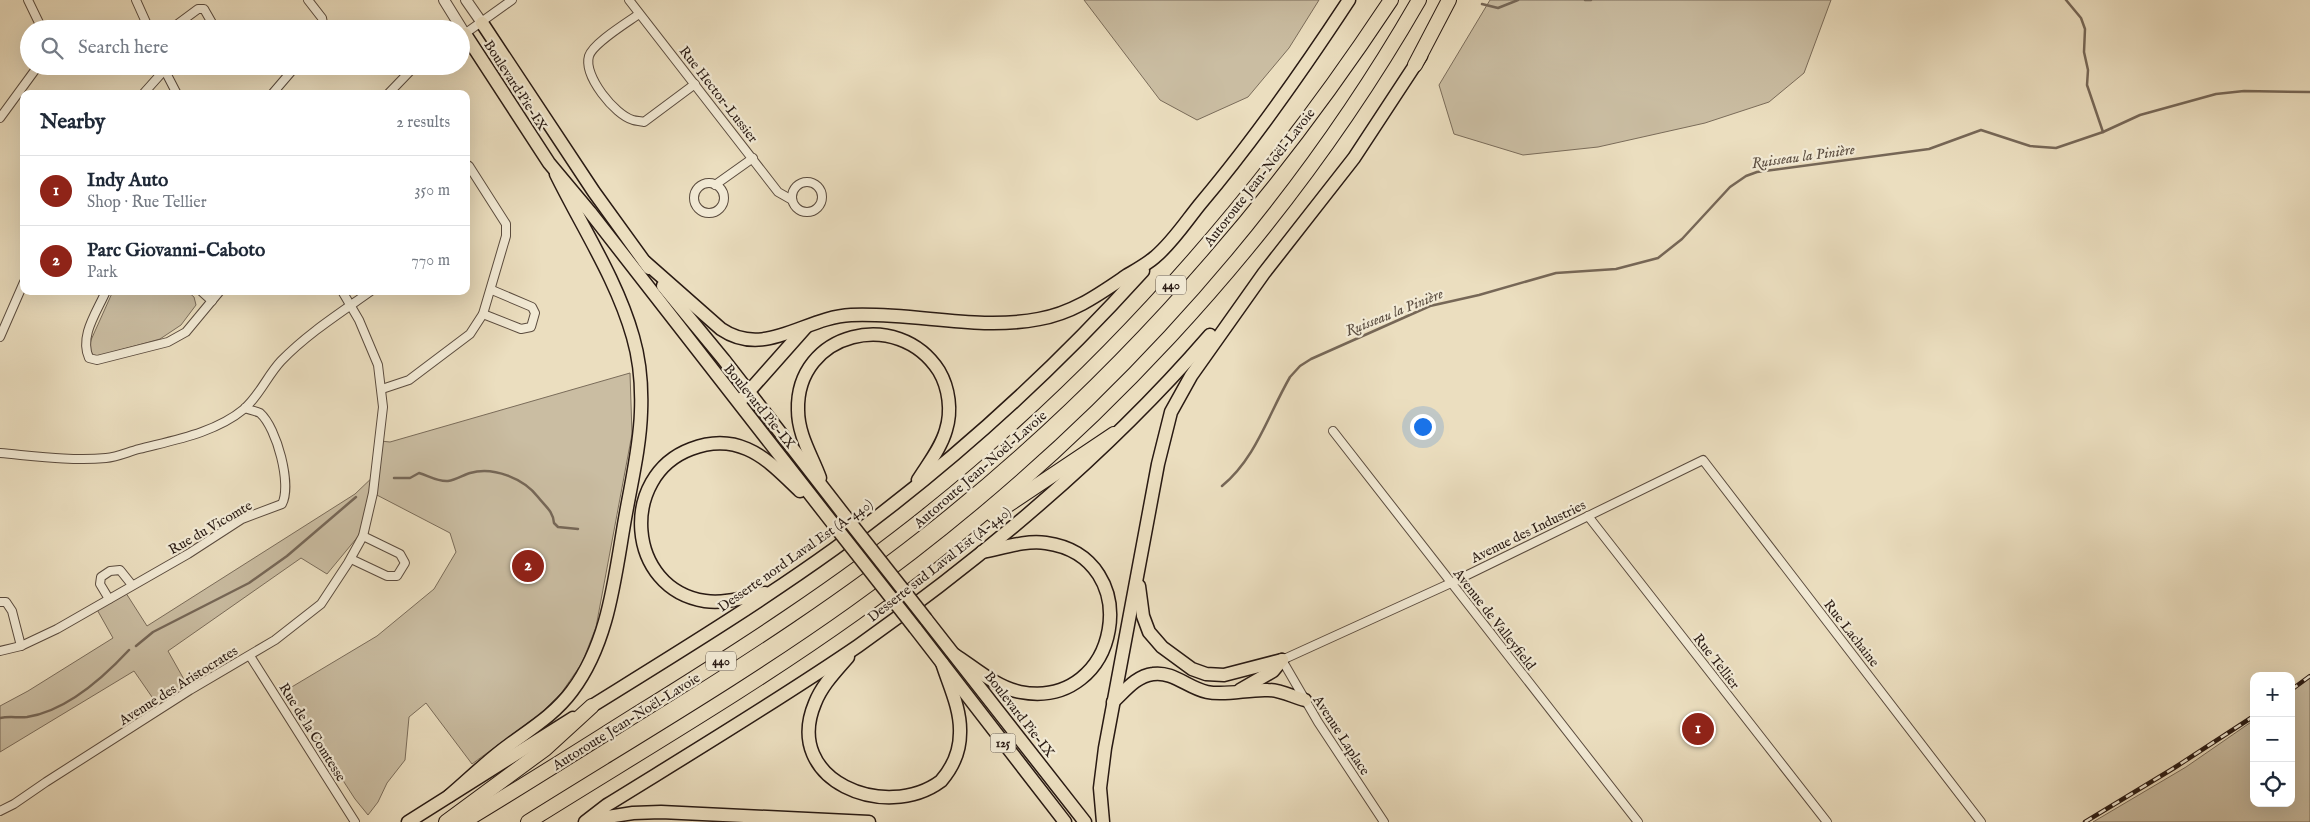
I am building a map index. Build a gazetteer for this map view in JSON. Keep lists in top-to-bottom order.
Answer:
{
  "streets": {
    "highway": ["Autoroute Jean-Noël-Lavoie", "440"],
    "main road": [
      "Boulevard Pie-IX",
      "Desserte nord Laval Est (A-440)",
      "Desserte sud Laval Est (A-440)",
      "125"
    ],
    "street": [
      "Rue Hector-Lussier",
      "Rue du Vicomte",
      "Avenue des Industries",
      "Avenue de Valleyfield",
      "Rue Lachaine",
      "Rue Tellier",
      "Avenue des Aristocrates",
      "Rue de la Comtesse",
      "Avenue Laplace"
    ]
  },
  "crossings": [
    ["Avenue des Industries", "Avenue de Valleyfield"],
    ["Avenue des Industries", "Rue Lachaine"],
    ["Avenue des Industries", "Rue Tellier"],
    ["Avenue des Industries", "Avenue Laplace"],
    ["Avenue des Aristocrates", "Rue de la Comtesse"]
  ],
  "water": ["Ruisseau la Pinière"],
  "page": {
    "search": "Search here",
    "heading": ["Nearby", "2 results"],
    "list": [
      {
        "mark": "1",
        "name": "Indy Auto",
        "note": "Shop · Rue Tellier",
        "value": "350 m"
      },
      {
        "mark": "2",
        "name": "Parc Giovanni-Caboto",
        "note": "Park",
        "value": "770 m"
      }
    ],
    "pins": ["2", "1"],
    "map_buttons": ["+", "−"]
  }
}
